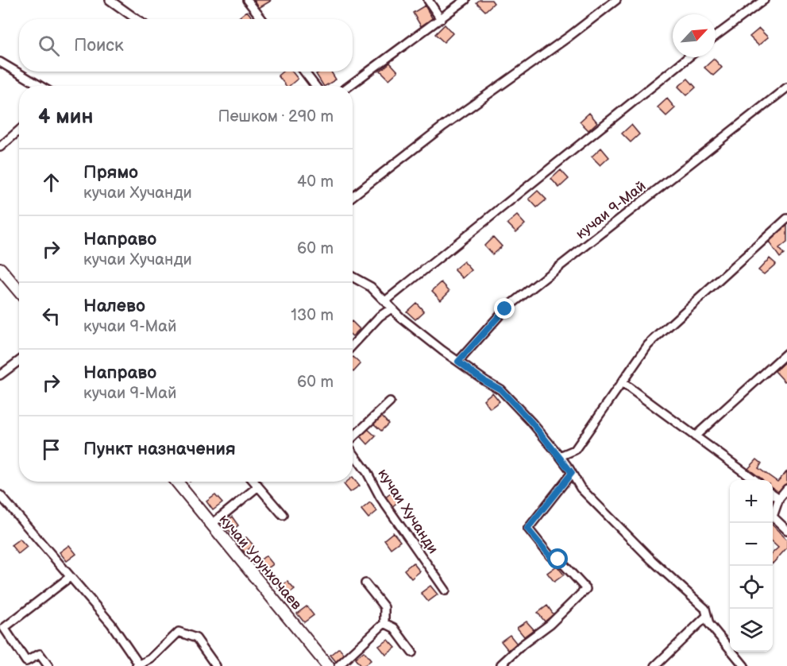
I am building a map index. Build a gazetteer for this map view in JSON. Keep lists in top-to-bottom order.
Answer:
{
  "streets": {
    "street": ["кучаи 9-Май", "кучаи Хучанди", "кучаи Урунхочаев"]
  },
  "north": "top right",
  "page": {
    "search": "Поиск",
    "heading": ["4 мин", "Пешком · 290 m"],
    "list": [
      ["Прямо", "кучаи Хучанди", "40 m"],
      ["Направо", "кучаи Хучанди", "60 m"],
      ["Налево", "кучаи 9-Май", "130 m"],
      ["Направо", "кучаи 9-Май", "60 m"],
      "Пункт назначения"
    ],
    "map_buttons": ["+", "−"]
  }
}
